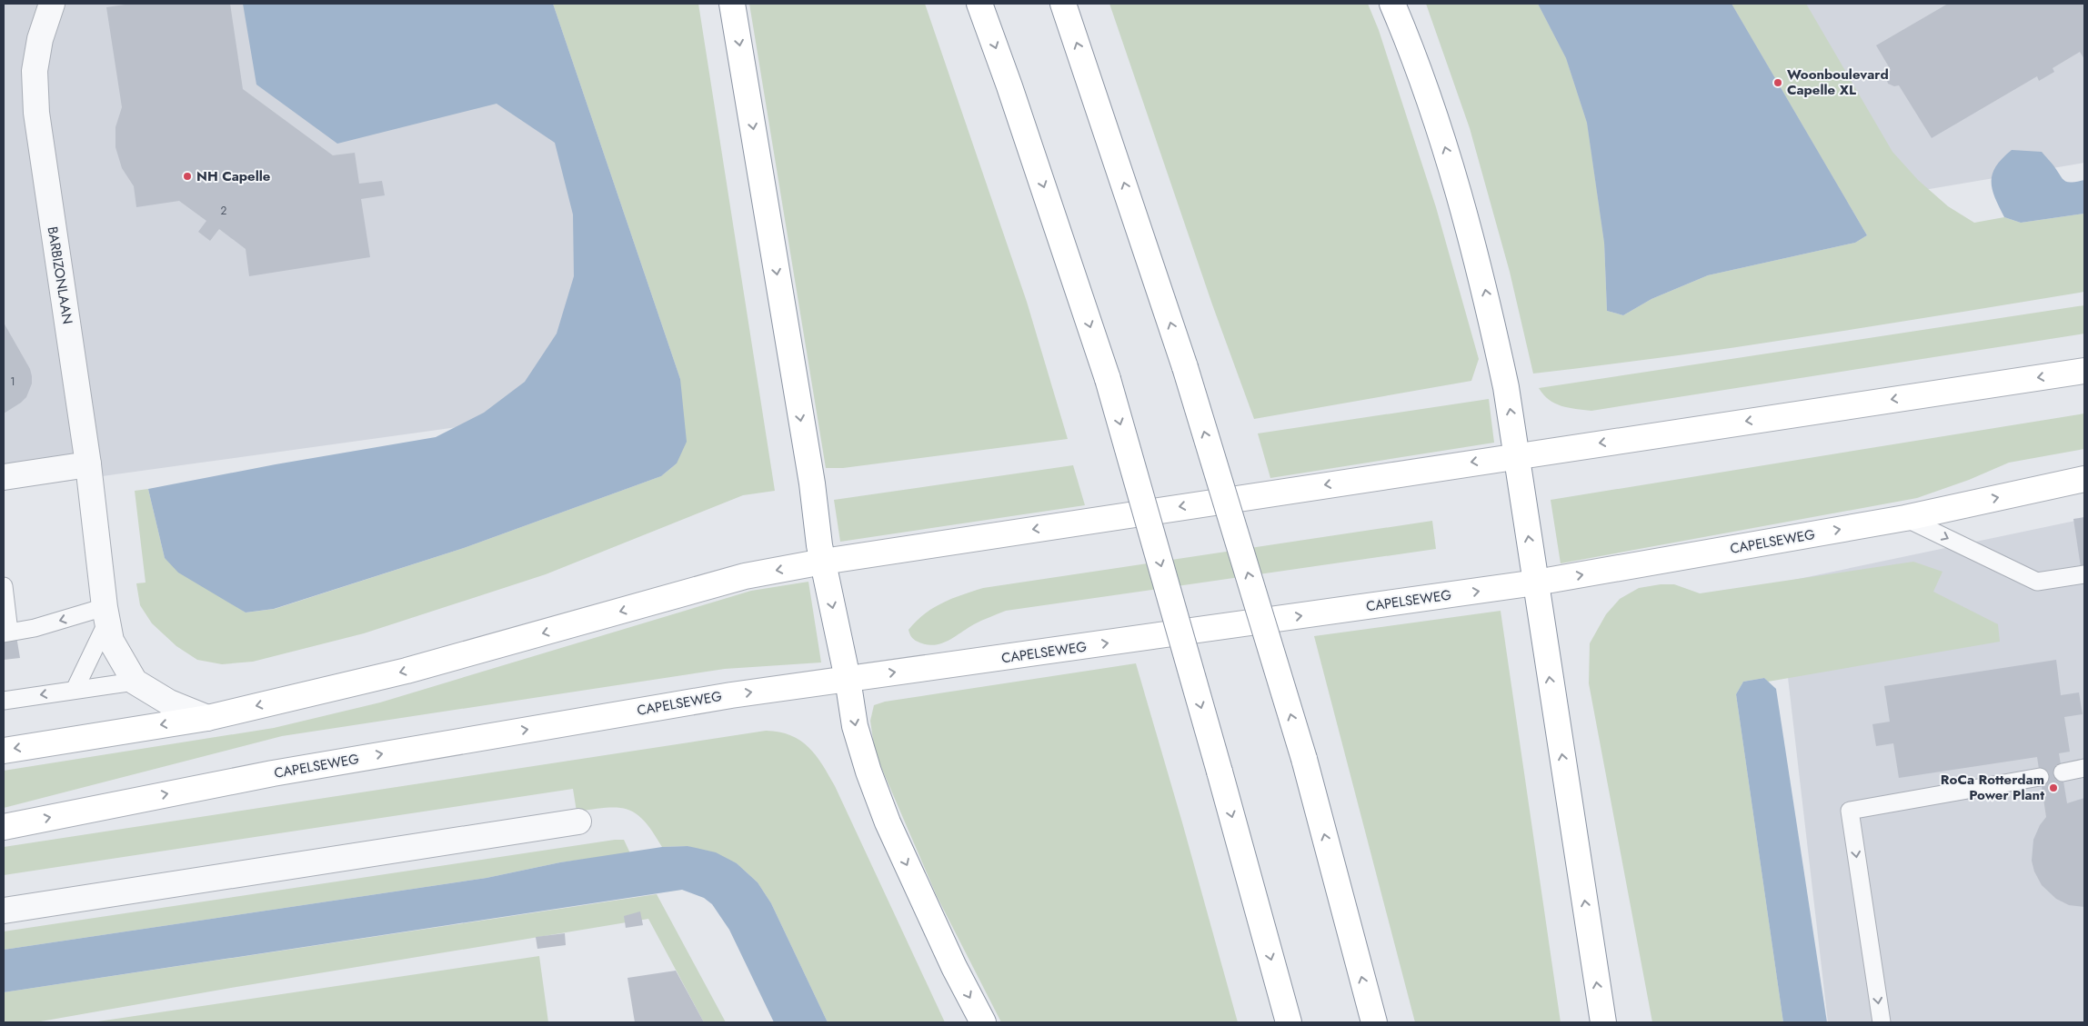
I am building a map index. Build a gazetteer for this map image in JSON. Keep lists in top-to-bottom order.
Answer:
{
  "streets": {
    "main road": ["CAPELSEWEG"],
    "street": ["BARBIZONLAAN"]
  },
  "places": ["Woonboulevard Capelle XL", "NH Capelle", "RoCa Rotterdam Power Plant"],
  "house_numbers": ["2", "1"]
}
